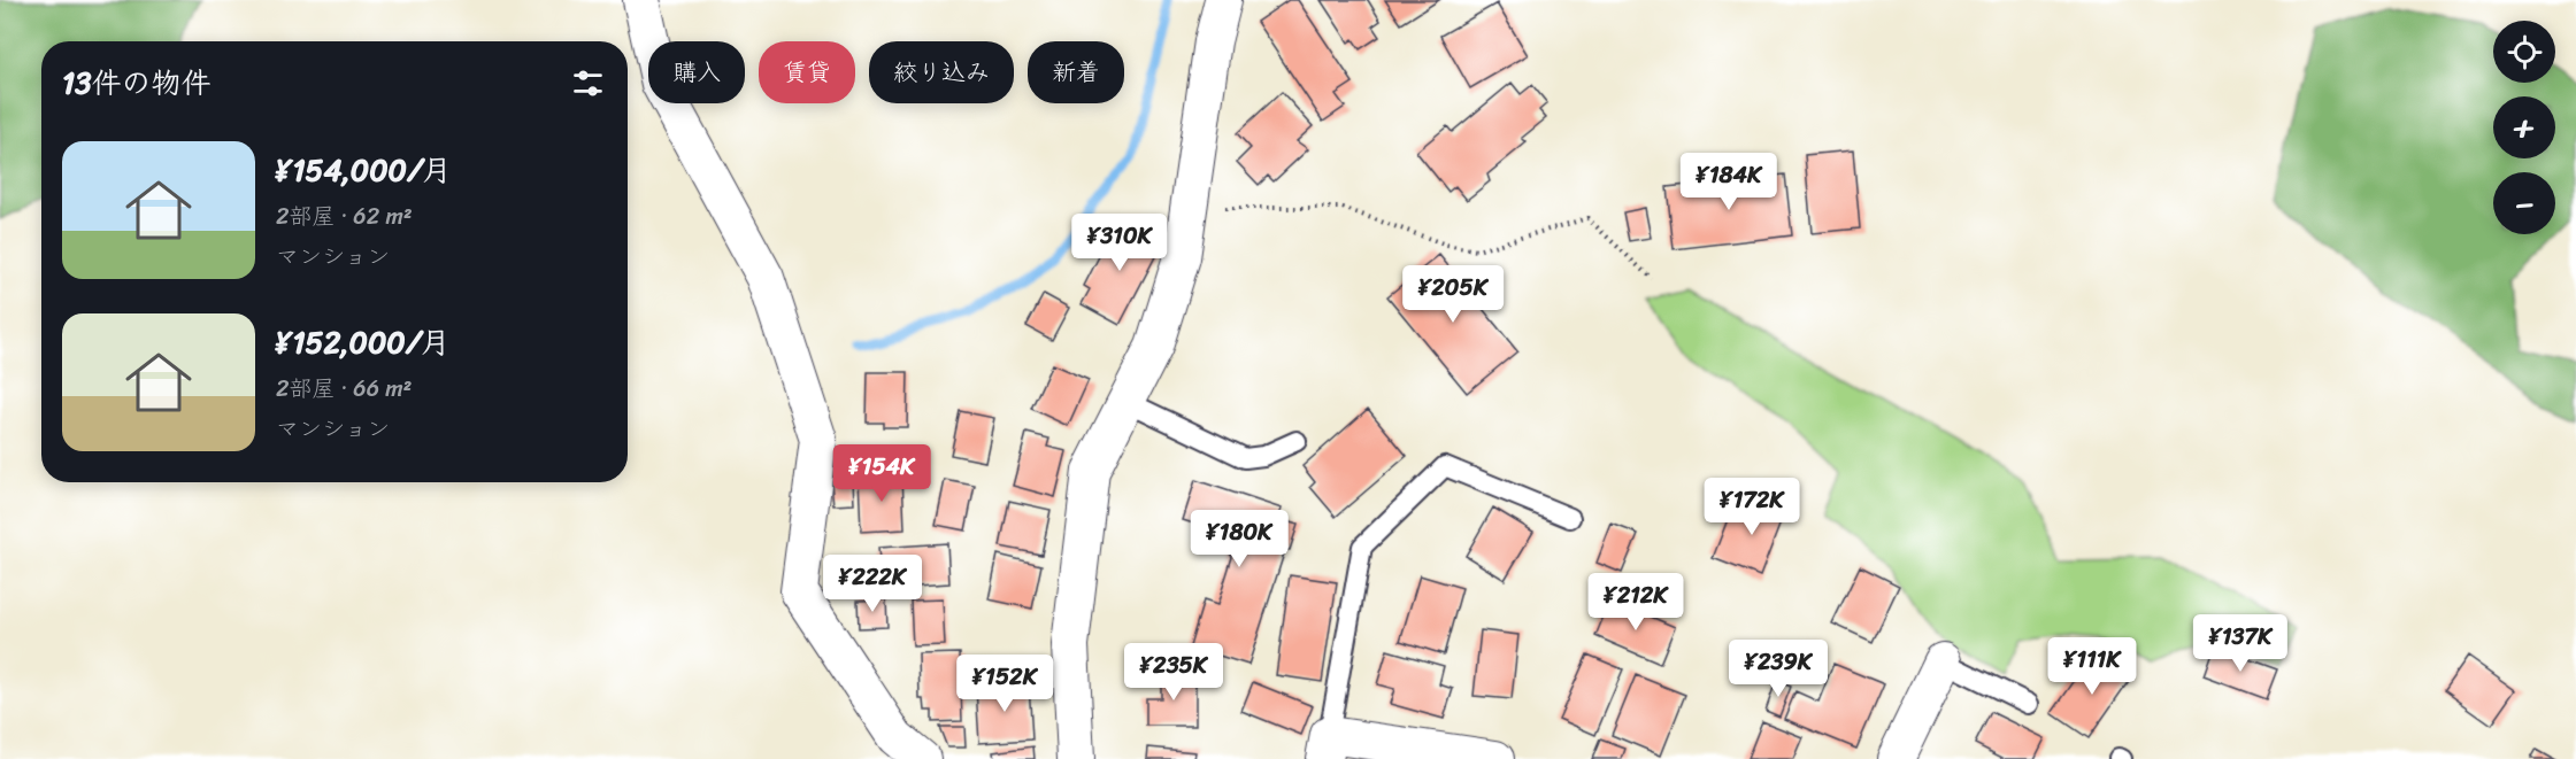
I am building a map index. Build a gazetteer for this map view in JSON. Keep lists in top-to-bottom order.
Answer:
{
  "page": {
    "map_buttons": ["+", "−"],
    "chip": [
      "購入",
      "賃貸",
      "絞り込み",
      "新着"
    ],
    "heading": "13件の物件",
    "list": [
      {
        "name": "¥154,000/月",
        "note": "2部屋 · 62 m² · マンション"
      },
      {
        "name": "¥152,000/月",
        "note": "2部屋 · 66 m² · マンション"
      }
    ],
    "price": [
      "¥184K",
      "¥310K",
      "¥205K",
      "¥154K",
      "¥172K",
      "¥180K",
      "¥222K",
      "¥212K",
      "¥137K",
      "¥111K",
      "¥239K",
      "¥235K",
      "¥152K"
    ]
  }
}
